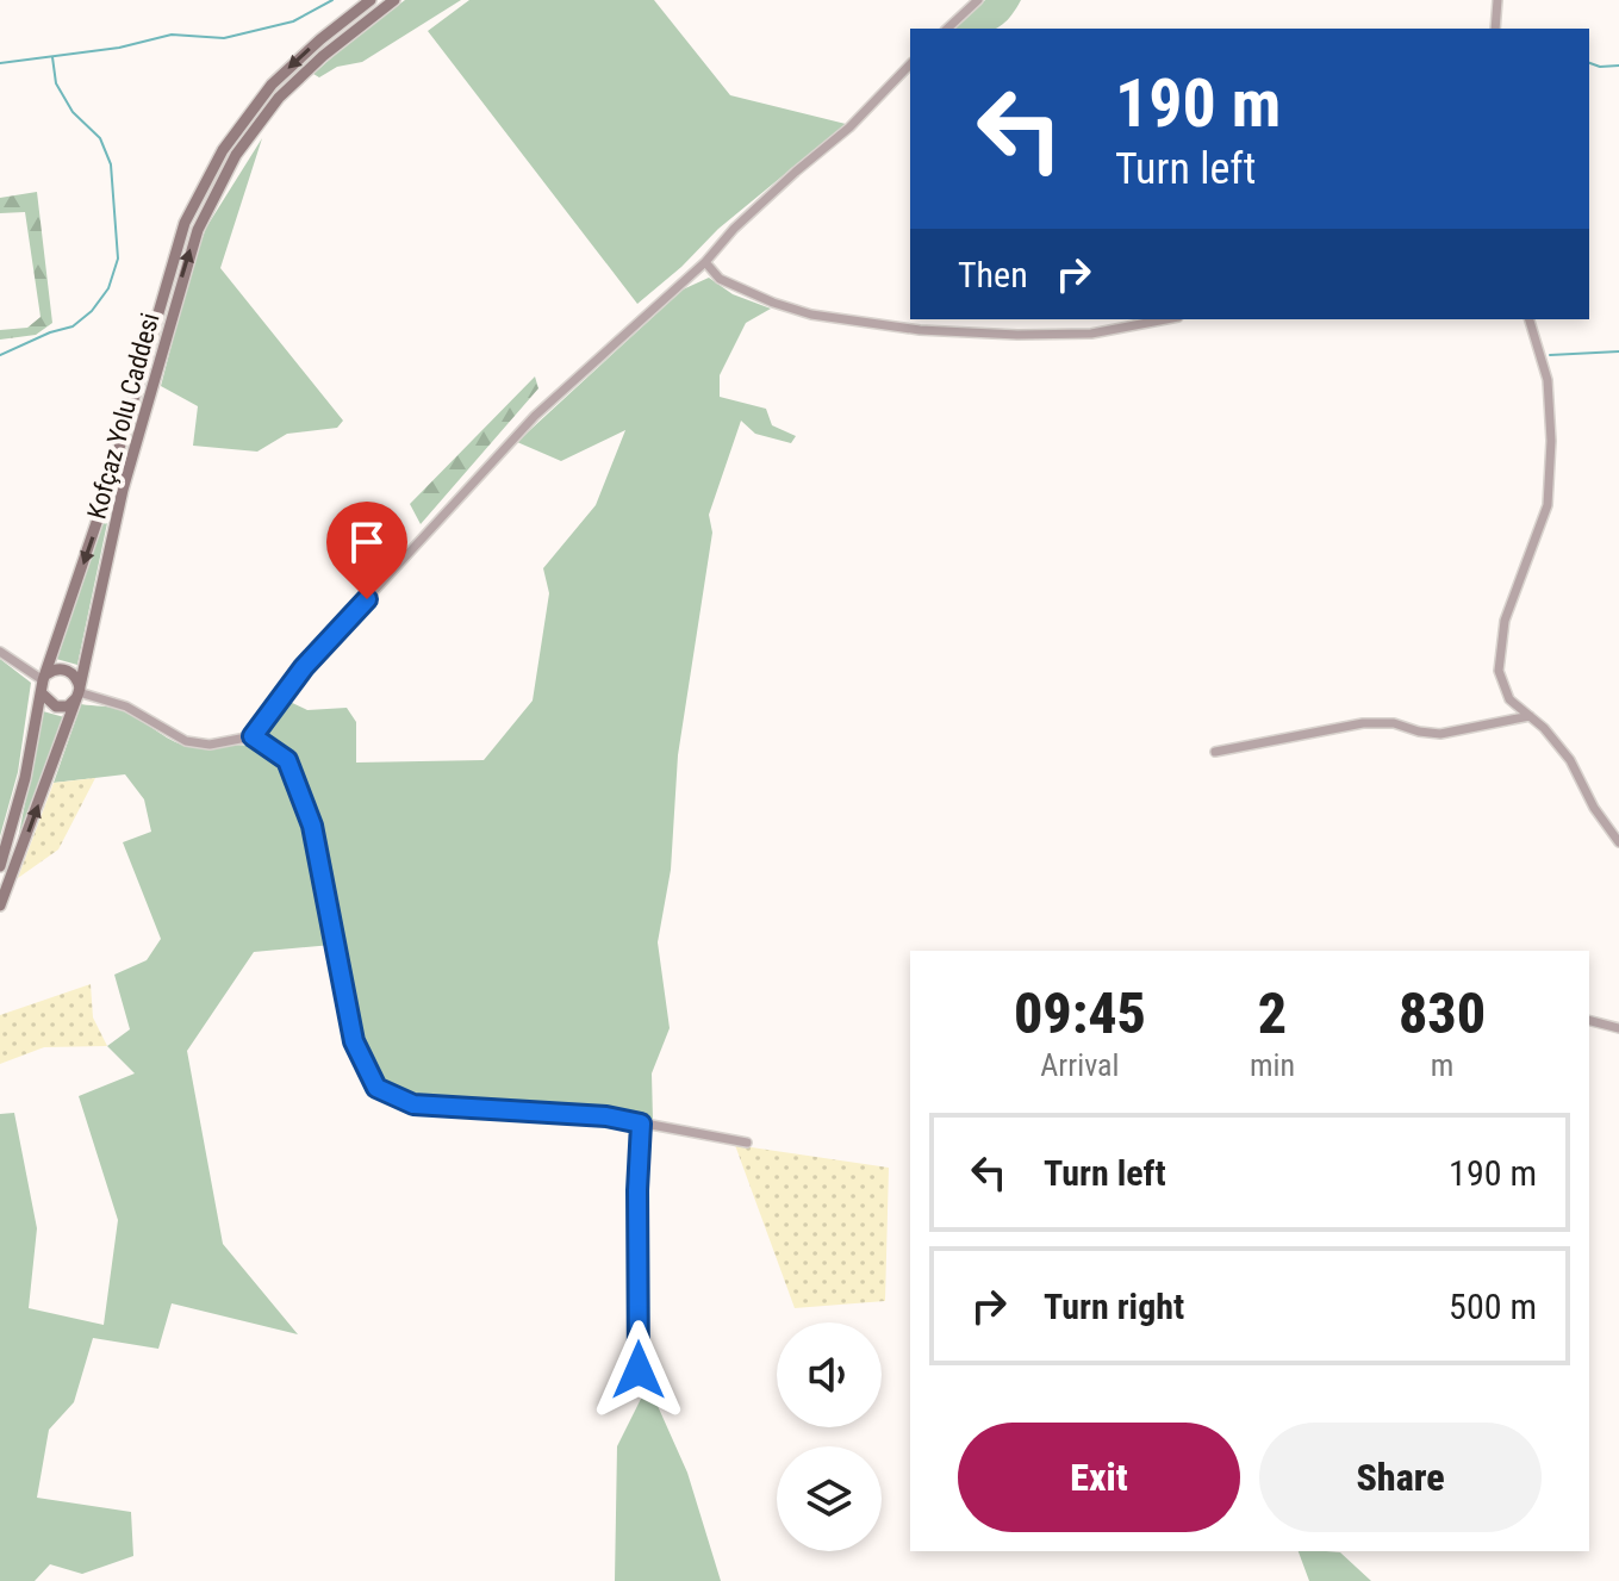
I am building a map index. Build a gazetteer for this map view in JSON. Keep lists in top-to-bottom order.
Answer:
{
  "streets": {
    "main road": ["Kofçaz Yolu Caddesi"]
  },
  "page": {
    "turn": ["190 m", "Turn left"],
    "then": "Then",
    "eta": [
      "09:45",
      "Arrival",
      "2",
      "min",
      "830",
      "m"
    ],
    "list": [
      {
        "name": "Turn left",
        "value": "190 m"
      },
      {
        "name": "Turn right",
        "value": "500 m"
      }
    ],
    "buttons": ["Exit", "Share"]
  }
}
